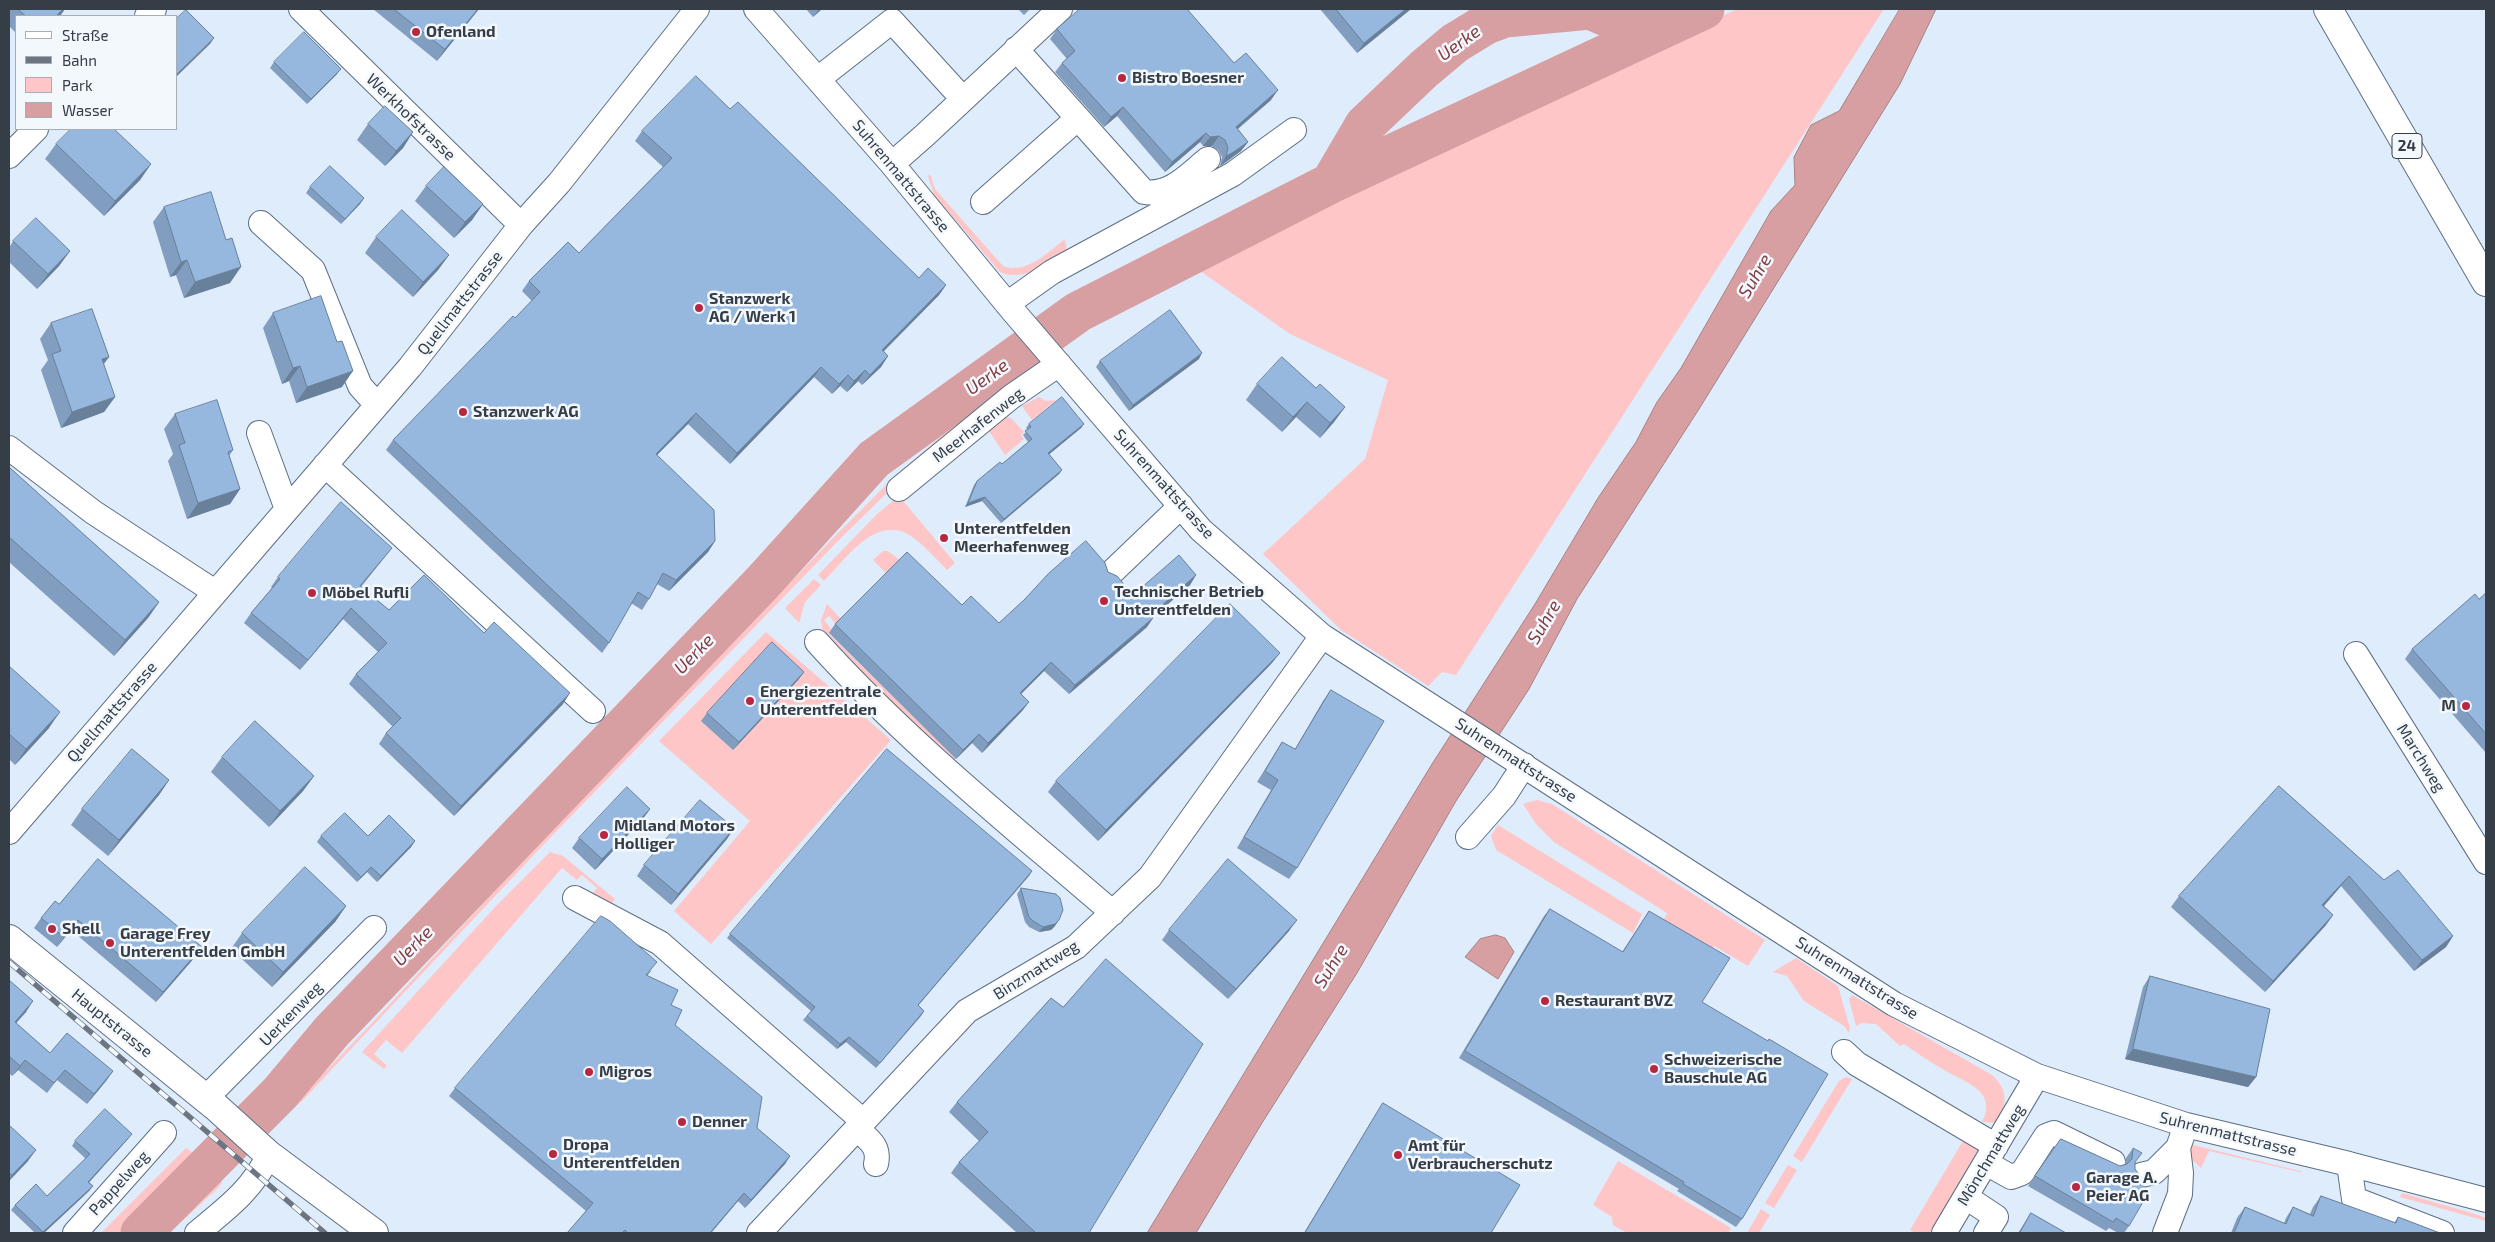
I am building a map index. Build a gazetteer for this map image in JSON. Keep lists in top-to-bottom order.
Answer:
{
  "streets": {
    "main road": ["24", "Hauptstrasse"],
    "street": [
      "Werkhofstrasse",
      "Suhrenmattstrasse",
      "Quellmattstrasse",
      "Meerhafenweg",
      "Marchweg",
      "Binzmattweg",
      "Uerkenweg",
      "Mönchmattweg",
      "Pappelweg"
    ]
  },
  "crossings": [
    ["Werkhofstrasse", "Quellmattstrasse"],
    ["Suhrenmattstrasse", "Meerhafenweg"],
    ["Suhrenmattstrasse", "Binzmattweg"],
    ["Suhrenmattstrasse", "Mönchmattweg"],
    ["Uerkenweg", "Hauptstrasse"]
  ],
  "water": ["Uerke", "Suhre"],
  "places": [
    "Ofenland",
    "Bistro Boesner",
    "Stanzwerk AG / Werk 1",
    "Stanzwerk AG",
    "Unterentfelden Meerhafenweg",
    "Möbel Rufli",
    "Technischer Betrieb Unterentfelden",
    "Energiezentrale Unterentfelden",
    "M",
    "Midland Motors Holliger",
    "Shell",
    "Garage Frey Unterentfelden GmbH",
    "Restaurant BVZ",
    "Schweizerische Bauschule AG",
    "Migros",
    "Denner",
    "Dropa Unterentfelden",
    "Amt für Verbraucherschutz",
    "Garage A. Peier AG"
  ],
  "legend": [
    "Straße",
    "Bahn",
    "Park",
    "Wasser"
  ]
}
